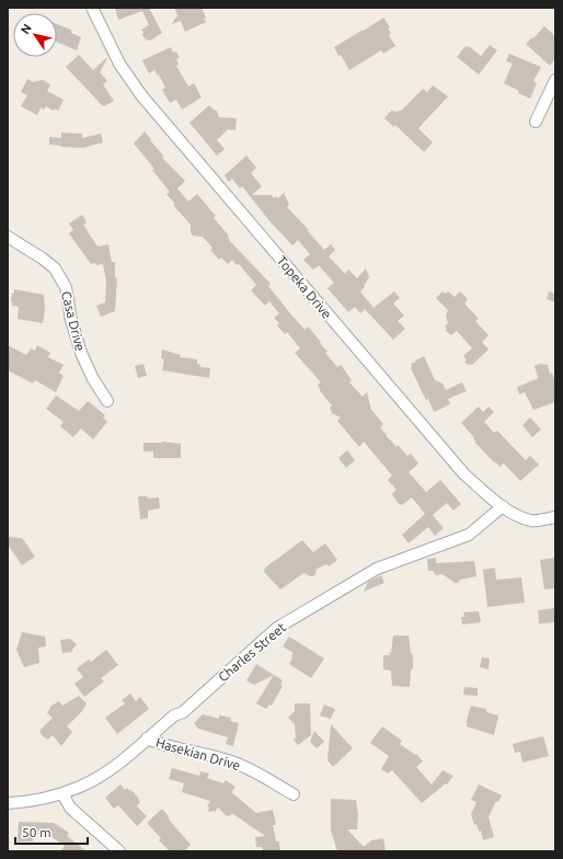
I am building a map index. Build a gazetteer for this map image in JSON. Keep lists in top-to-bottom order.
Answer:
{
  "streets": {
    "street": [
      "Topeka Drive",
      "Casa Drive",
      "Charles Street",
      "Hasekian Drive"
    ]
  },
  "crossings": [
    ["Topeka Drive", "Charles Street"],
    ["Charles Street", "Hasekian Drive"]
  ],
  "scale_bar": "50 m",
  "north": "top left"
}
